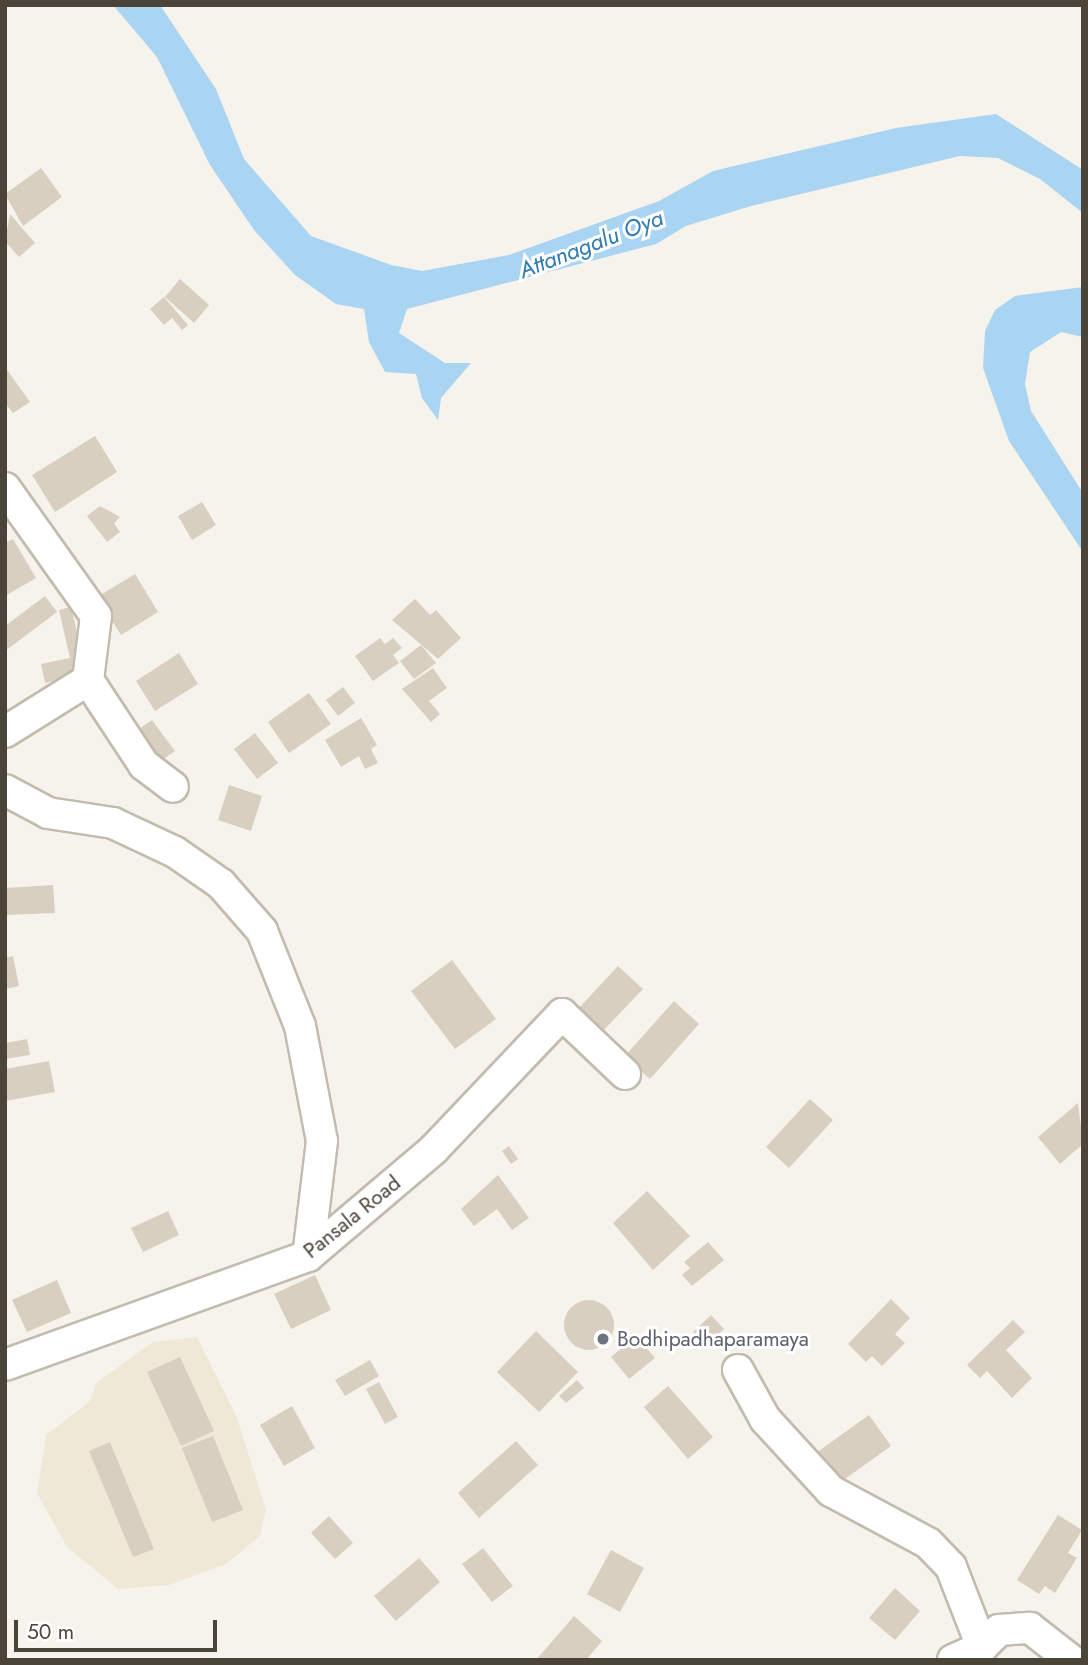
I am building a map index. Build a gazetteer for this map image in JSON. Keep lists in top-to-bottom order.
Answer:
{
  "streets": {
    "street": ["Pansala Road"]
  },
  "water": ["Attanagalu Oya"],
  "places": ["Bodhipadhaparamaya"],
  "scale_bar": "50 m"
}
